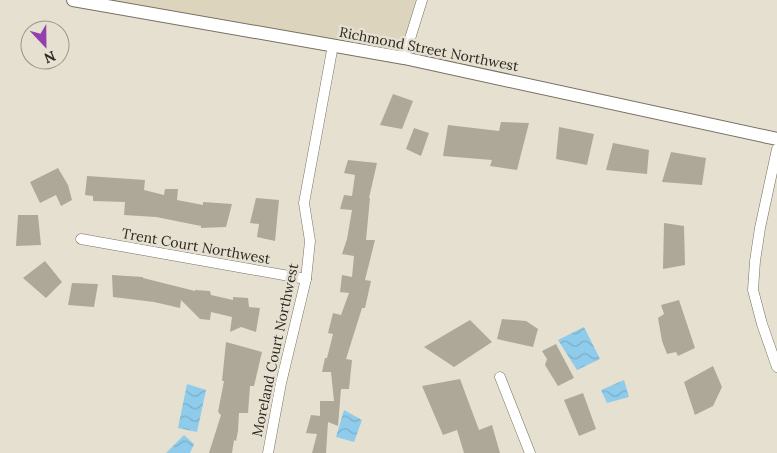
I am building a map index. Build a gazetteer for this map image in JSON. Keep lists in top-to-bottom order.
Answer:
{
  "streets": {
    "street": ["Richmond Street Northwest", "Trent Court Northwest", "Moreland Court Northwest"]
  },
  "crossings": [
    ["Richmond Street Northwest", "Moreland Court Northwest"],
    ["Trent Court Northwest", "Moreland Court Northwest"]
  ],
  "north": "bottom"
}
